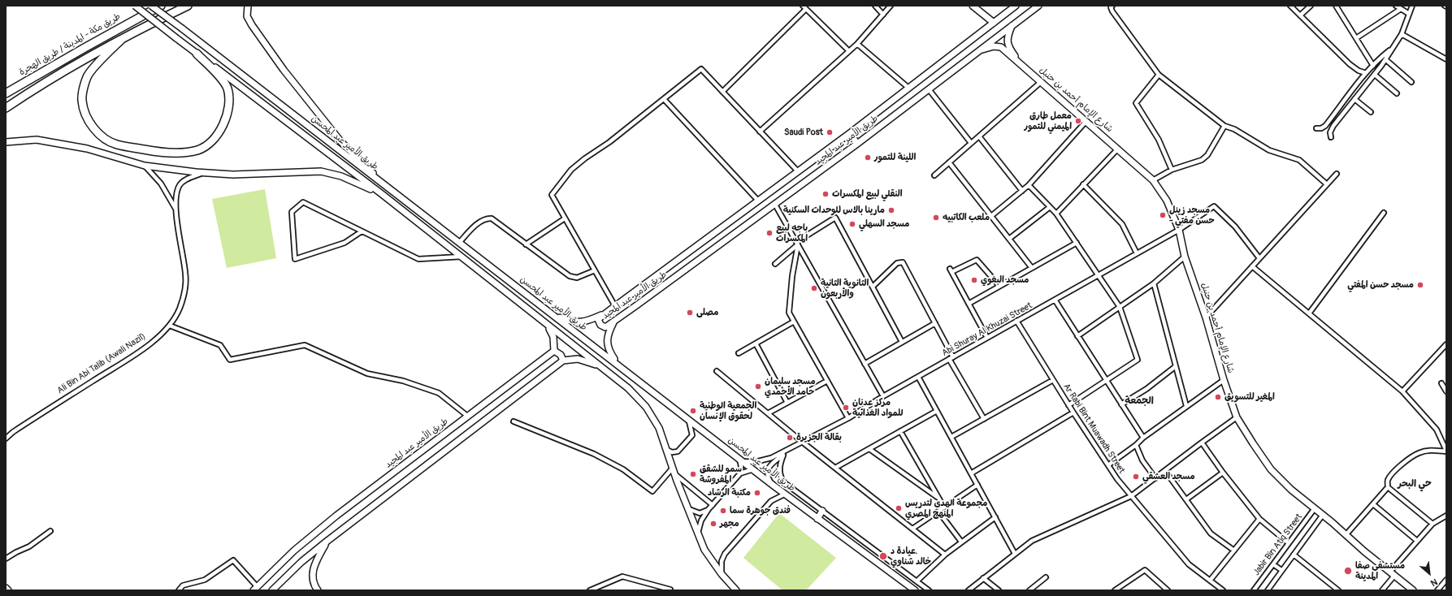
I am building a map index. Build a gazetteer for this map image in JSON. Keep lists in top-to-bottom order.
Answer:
{
  "streets": {
    "highway": ["طريق مكة - المدينة / طريق الهجرة"],
    "main road": ["شارع الإمام أحمد بن حنبل", "طريق الأمير عبد المجيد", "طريق الأمير عبد المحسن"],
    "street": [
      "Abi Shuray Al Khuzai Street",
      "Ali Bin Abi Talib (Awali Nazil)",
      "Ar Rabi Bint Muawadh Street",
      "Jabir Bin Atiq Street"
    ]
  },
  "crossings": [
    ["شارع الإمام أحمد بن حنبل", "Abi Shuray Al Khuzai Street"],
    ["شارع الإمام أحمد بن حنبل", "Jabir Bin Atiq Street"],
    ["Abi Shuray Al Khuzai Street", "Ar Rabi Bint Muawadh Street"]
  ],
  "districts": ["الجمعة", "حي البحر"],
  "places": [
    "معمل طارق الميمني للتمور",
    "Saudi Post",
    "اللينة للتمور",
    "النقلي لبيع المكسرات",
    "مارينا بالاس للوحدات السكنية",
    "مسجد زينل - حسن مفتي",
    "ملعب الكاتبيه",
    "مسجد السهلي",
    "باجه لبيع المكسرات",
    "مسجد البغوي",
    "مسجد حسن المفتي",
    "الثانوية الثانية والأربعون",
    "مصلى",
    "مسجد سليمان حامد الأحمدي",
    "المغير للتسويق",
    "مركز عدنان للمواد الغذائية",
    "الجمعية الوطنية لحقوق الإنسان",
    "بقالة الجزيرة",
    "سمو للشقق المفروشة",
    "مسجد العشقي",
    "مكتبة الرشاد",
    "مجموعة الهدى لتدريس المنهج المصري",
    "فندق جوهرة سما",
    "مجهر",
    "عيادة د. خالد شناوي",
    "مستشفی صفا المدینة"
  ],
  "north": "bottom right"
}
